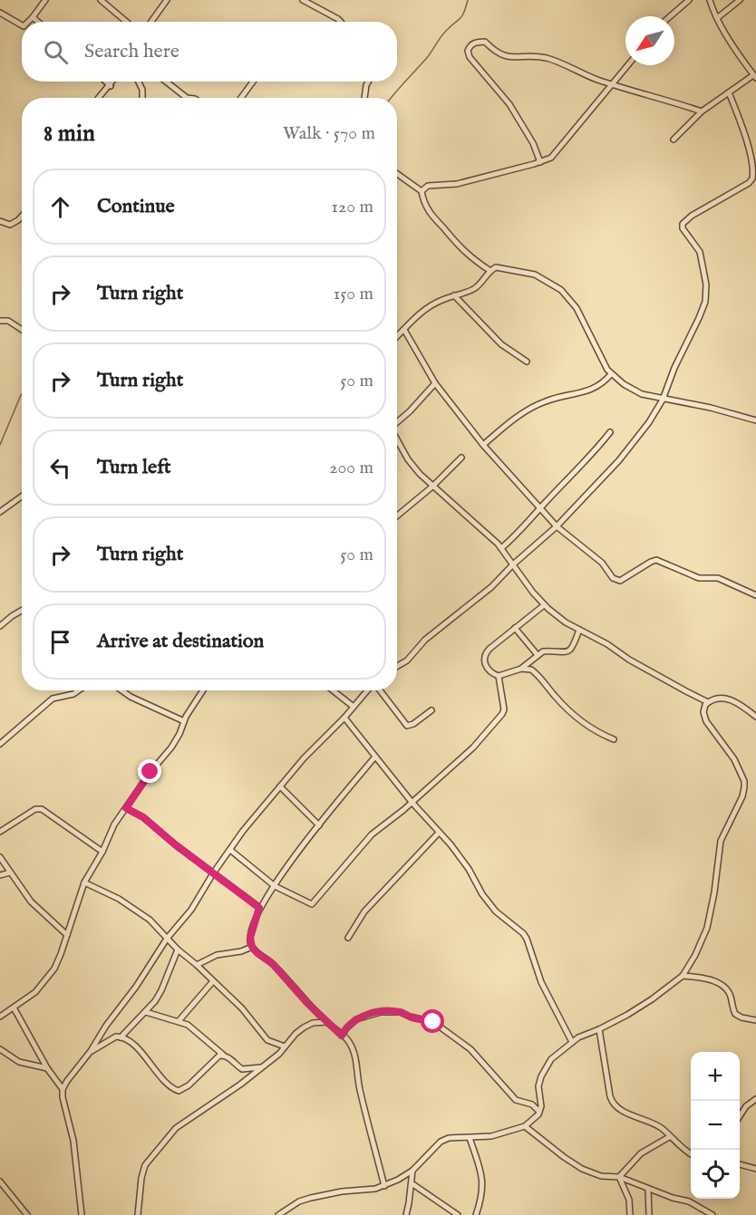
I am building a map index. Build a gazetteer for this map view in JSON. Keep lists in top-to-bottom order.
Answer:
{
  "north": "bottom left",
  "page": {
    "search": "Search here",
    "heading": ["8 min", "Walk · 570 m"],
    "list": [
      ["Continue", "120 m"],
      ["Turn right", "150 m"],
      ["Turn right", "50 m"],
      ["Turn left", "200 m"],
      ["Turn right", "50 m"],
      "Arrive at destination"
    ],
    "map_buttons": ["+", "−"]
  }
}
